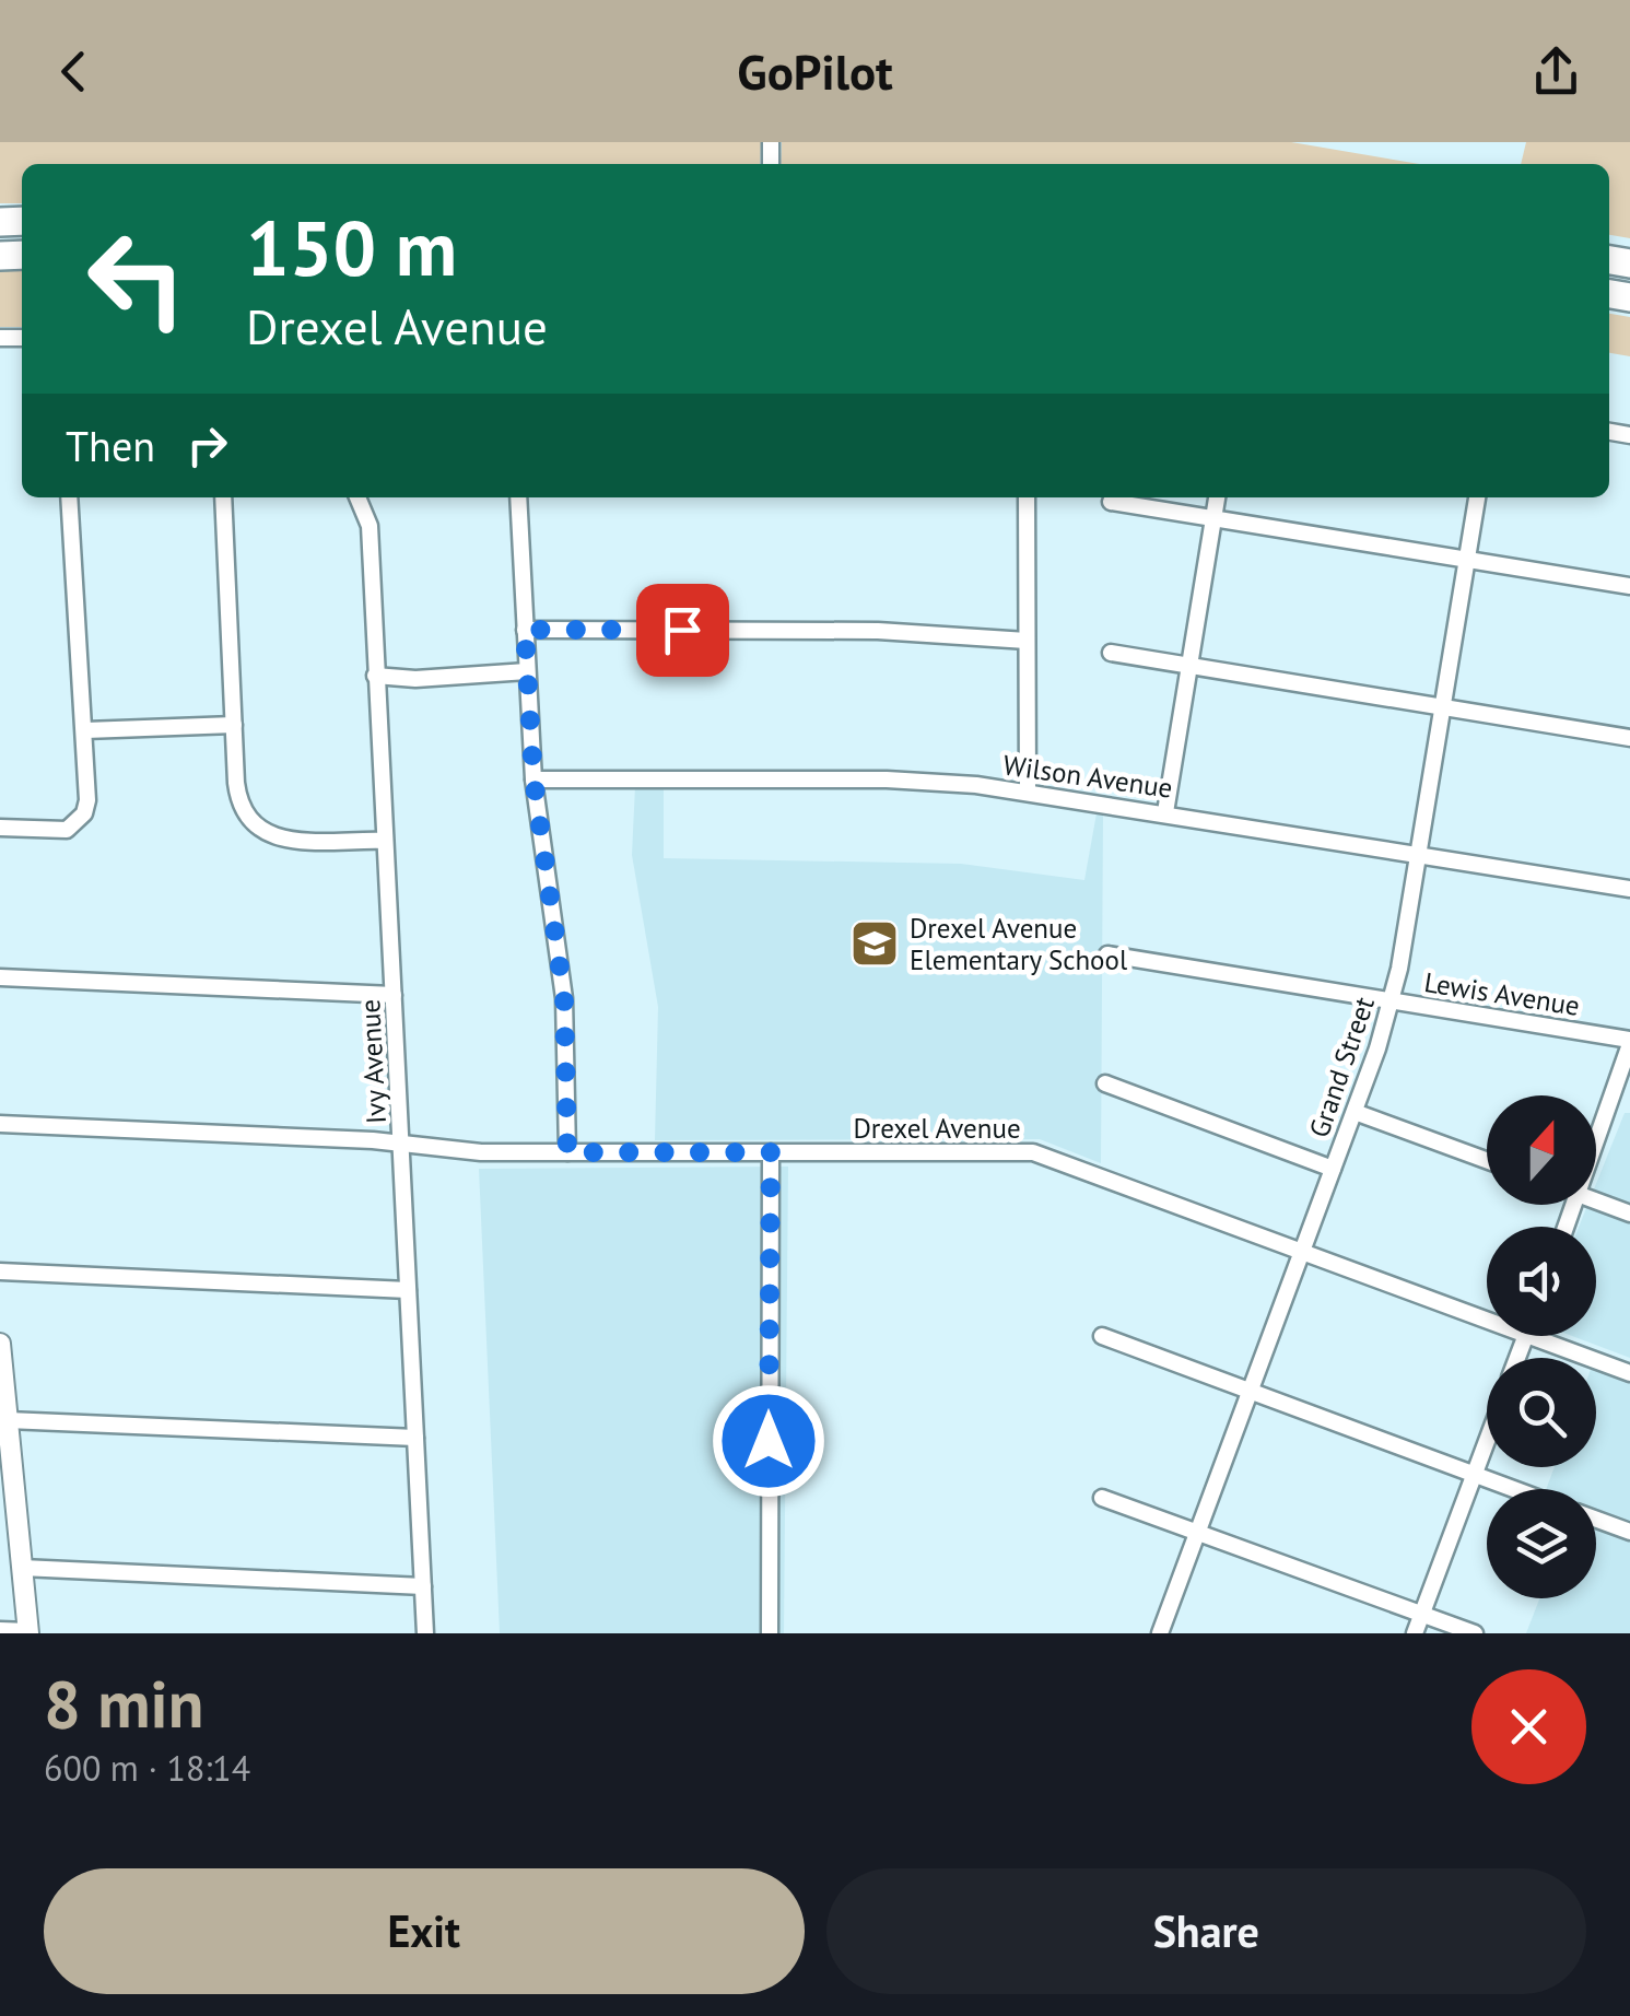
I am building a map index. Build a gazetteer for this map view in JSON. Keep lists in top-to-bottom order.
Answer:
{
  "streets": {
    "street": [
      "Wilson Avenue",
      "Lewis Avenue",
      "Ivy Avenue",
      "Grand Street",
      "Drexel Avenue"
    ]
  },
  "crossings": [
    ["Wilson Avenue", "Grand Street"],
    ["Lewis Avenue", "Grand Street"],
    ["Ivy Avenue", "Drexel Avenue"],
    ["Grand Street", "Drexel Avenue"]
  ],
  "places": {
    "school or university": ["Drexel Avenue Elementary School"]
  },
  "north": "top",
  "page": {
    "header": "GoPilot",
    "turn": ["150 m", "Drexel Avenue"],
    "then": "Then",
    "heading": ["8 min", "600 m · 18:14"],
    "buttons": ["Exit", "Share"]
  }
}
